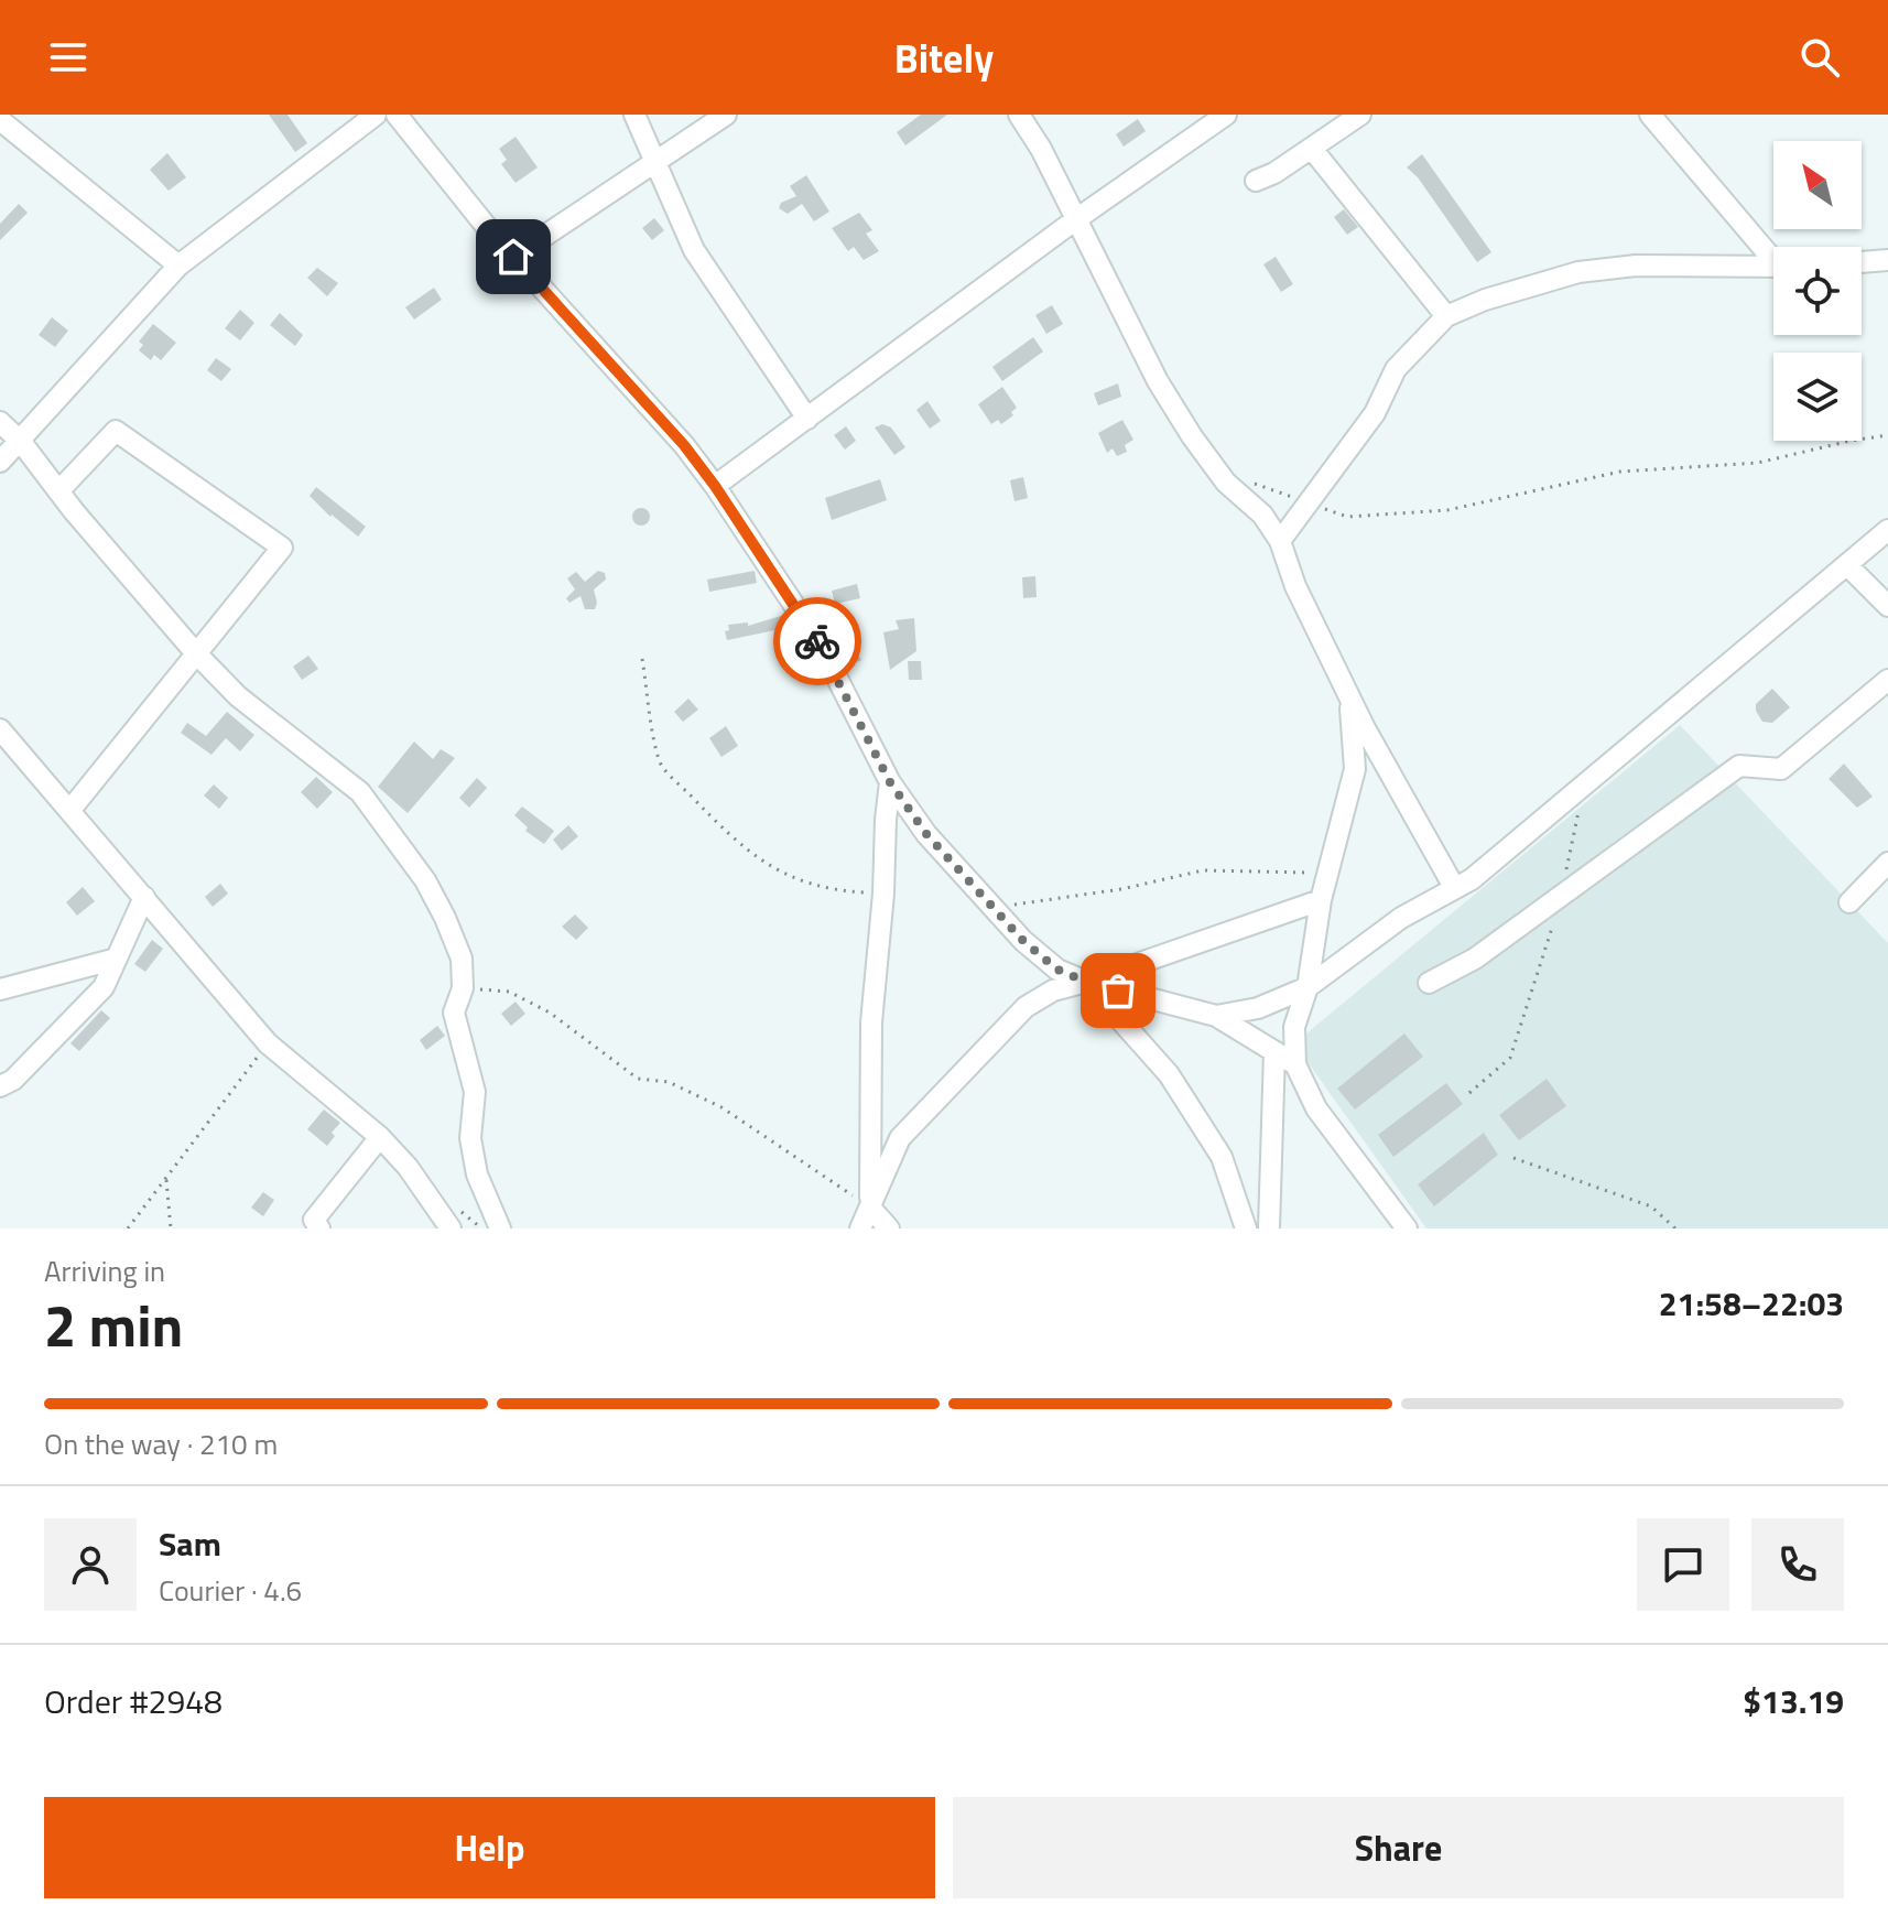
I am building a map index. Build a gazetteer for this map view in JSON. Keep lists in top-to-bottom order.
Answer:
{
  "north": "top left",
  "page": {
    "header": "Bitely",
    "heading": ["2 min", "Arriving in", "21:58–22:03"],
    "panel": [
      "Sam",
      "Courier · 4.6",
      "Order #2948",
      "$13.19"
    ],
    "bar": "On the way · 210 m",
    "buttons": ["Help", "Share"]
  }
}
